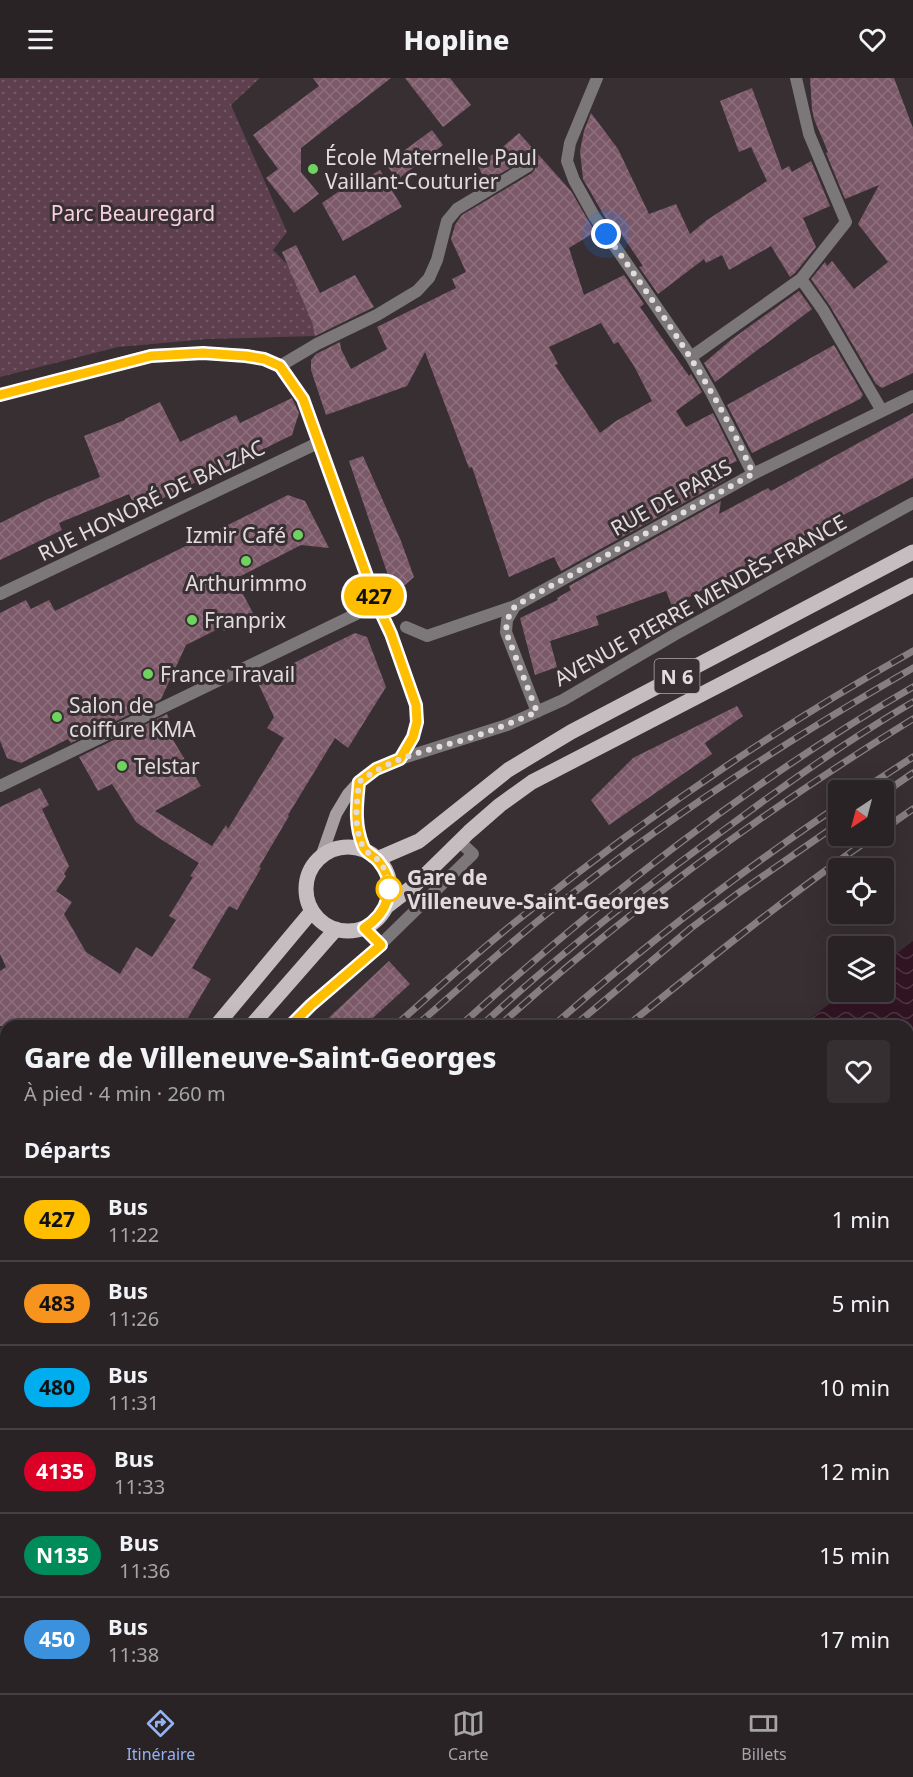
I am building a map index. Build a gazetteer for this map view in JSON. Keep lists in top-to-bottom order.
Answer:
{
  "streets": {
    "main road": ["N 6"],
    "street": ["RUE DE PARIS", "RUE HONORÉ DE BALZAC", "AVENUE PIERRE MENDÈS-FRANCE"]
  },
  "parks": ["Parc Beauregard"],
  "places": [
    "École Maternelle Paul Vaillant-Couturier",
    "Izmir Café",
    "Arthurimmo",
    "Franprix",
    "France Travail",
    "Salon de coiffure KMA",
    "Telstar",
    "Gare de Villeneuve-Saint-Georges"
  ],
  "lines": ["bus line 427"],
  "north": "bottom left",
  "page": {
    "header": "Hopline",
    "on_map": "427",
    "heading": [
      ["Gare de Villeneuve-Saint-Georges", "À pied · 4 min · 260 m"],
      "Départs"
    ],
    "list": [
      {
        "mark": "427",
        "name": "Bus",
        "note": "11:22",
        "value": "1 min"
      },
      {
        "mark": "483",
        "name": "Bus",
        "note": "11:26",
        "value": "5 min"
      },
      {
        "mark": "480",
        "name": "Bus",
        "note": "11:31",
        "value": "10 min"
      },
      {
        "mark": "4135",
        "name": "Bus",
        "note": "11:33",
        "value": "12 min"
      },
      {
        "mark": "N135",
        "name": "Bus",
        "note": "11:36",
        "value": "15 min"
      },
      {
        "mark": "450",
        "name": "Bus",
        "note": "11:38",
        "value": "17 min"
      }
    ],
    "tabs": ["Itinéraire", "Carte", "Billets"]
  }
}
